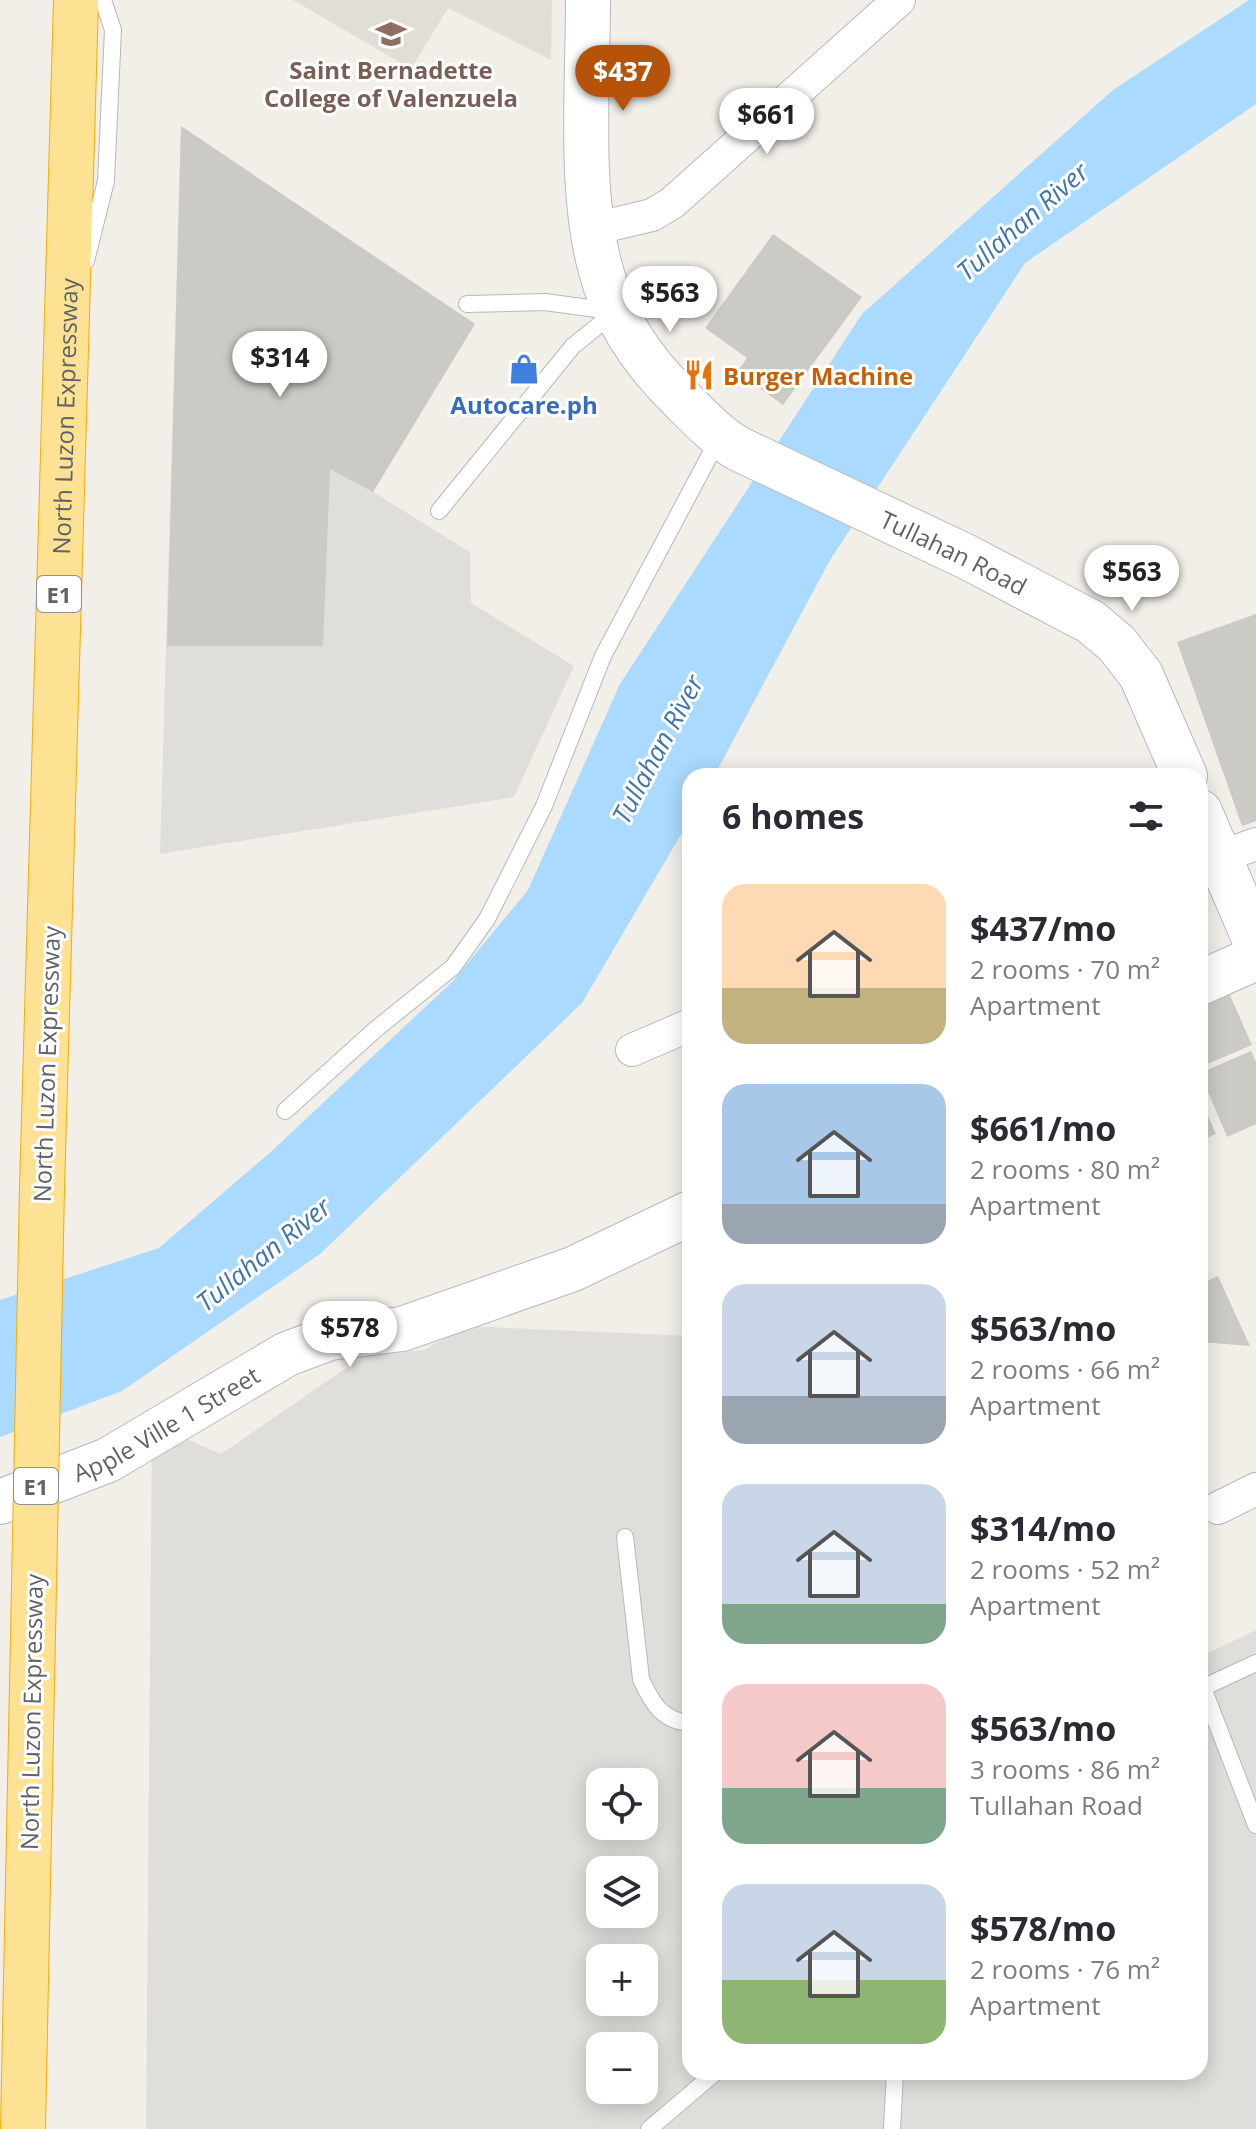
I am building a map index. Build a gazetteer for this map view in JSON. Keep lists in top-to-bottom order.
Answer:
{
  "streets": {
    "highway": ["North Luzon Expressway", "E1"],
    "main road": ["Tullahan Road", "Apple Ville 1 Street"]
  },
  "water": ["Tullahan River"],
  "places": {
    "school or university": ["Saint Bernadette College of Valenzuela"],
    "shop": ["Autocare.ph"],
    "restaurant": ["Burger Machine"]
  },
  "page": {
    "price": [
      "$437",
      "$661",
      "$563",
      "$314",
      "$563",
      "$578"
    ],
    "heading": "6 homes",
    "list": [
      {
        "name": "$437/mo",
        "note": "2 rooms · 70 m² · Apartment"
      },
      {
        "name": "$661/mo",
        "note": "2 rooms · 80 m² · Apartment"
      },
      {
        "name": "$563/mo",
        "note": "2 rooms · 66 m² · Apartment"
      },
      {
        "name": "$314/mo",
        "note": "2 rooms · 52 m² · Apartment"
      },
      {
        "name": "$563/mo",
        "note": "3 rooms · 86 m² · Tullahan Road"
      },
      {
        "name": "$578/mo",
        "note": "2 rooms · 76 m² · Apartment"
      }
    ],
    "map_buttons": ["+", "−"]
  }
}
